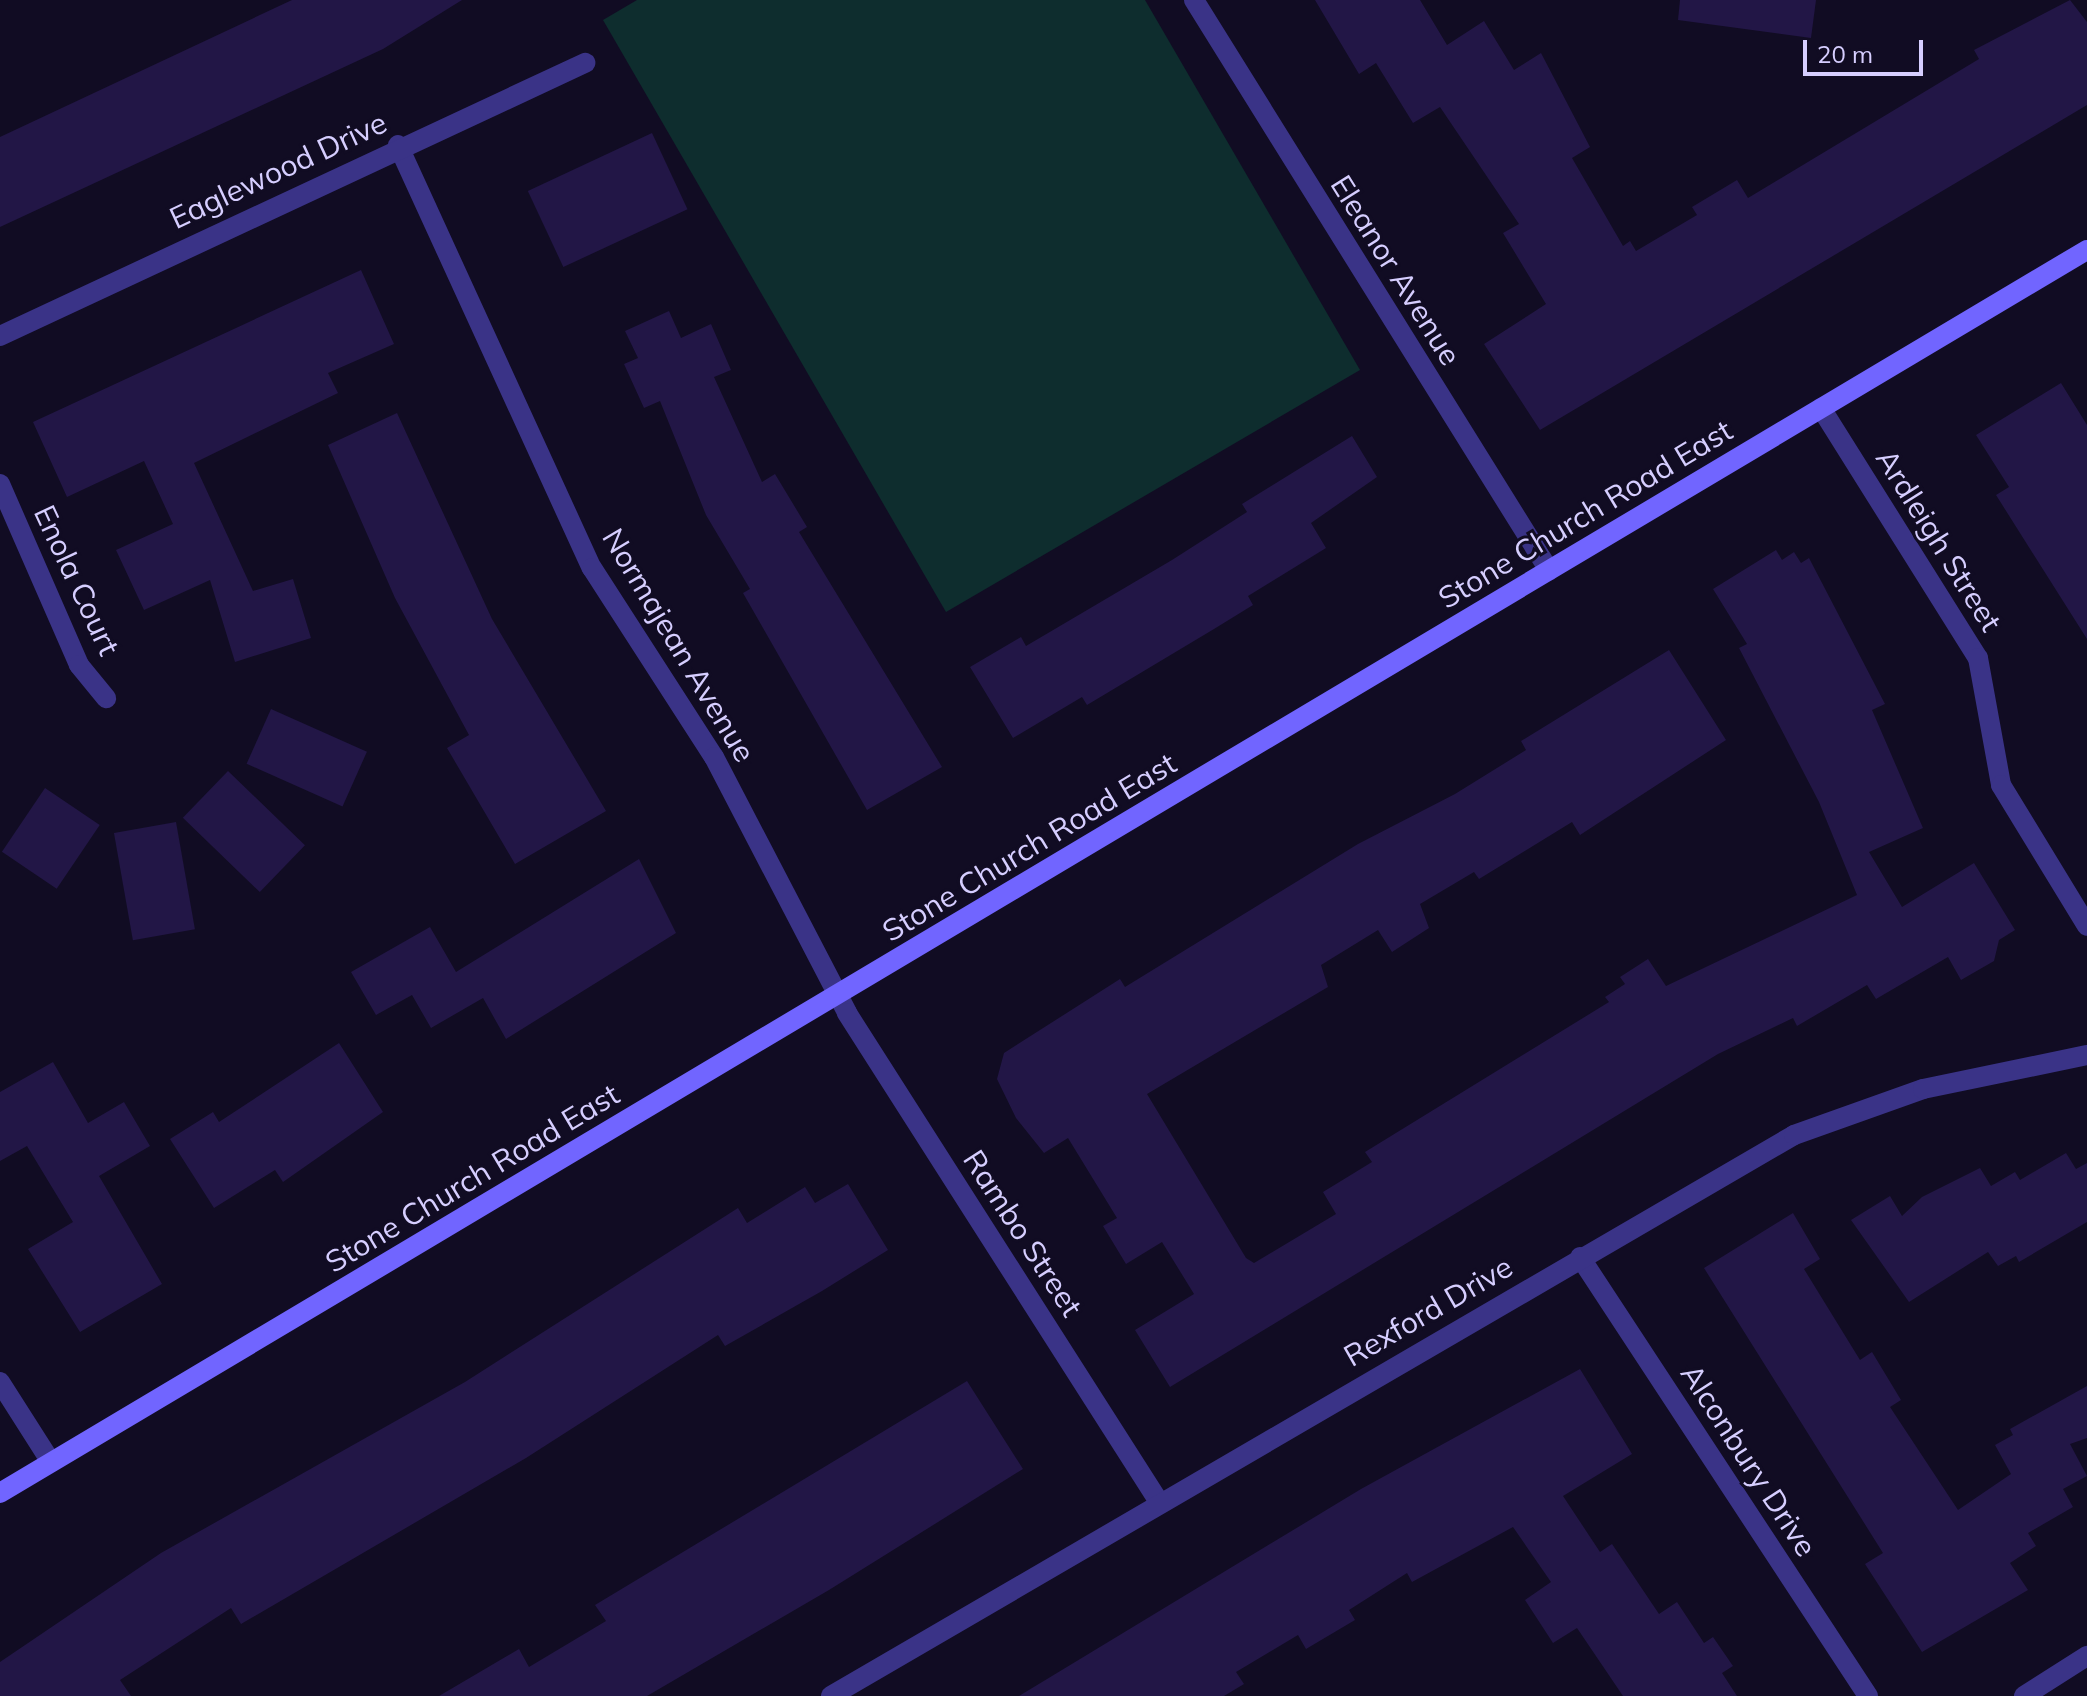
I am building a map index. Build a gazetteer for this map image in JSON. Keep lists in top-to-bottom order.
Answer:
{
  "streets": {
    "main road": ["Stone Church Road East"],
    "street": [
      "Eaglewood Drive",
      "Eleanor Avenue",
      "Ardleigh Street",
      "Enola Court",
      "Normajean Avenue",
      "Rambo Street",
      "Rexford Drive",
      "Alconbury Drive"
    ]
  },
  "crossings": [
    ["Eaglewood Drive", "Normajean Avenue"],
    ["Eleanor Avenue", "Stone Church Road East"],
    ["Stone Church Road East", "Ardleigh Street"],
    ["Stone Church Road East", "Normajean Avenue"],
    ["Stone Church Road East", "Rambo Street"],
    ["Normajean Avenue", "Rambo Street"],
    ["Rambo Street", "Rexford Drive"],
    ["Rexford Drive", "Alconbury Drive"]
  ],
  "scale_bar": "20 m"
}
